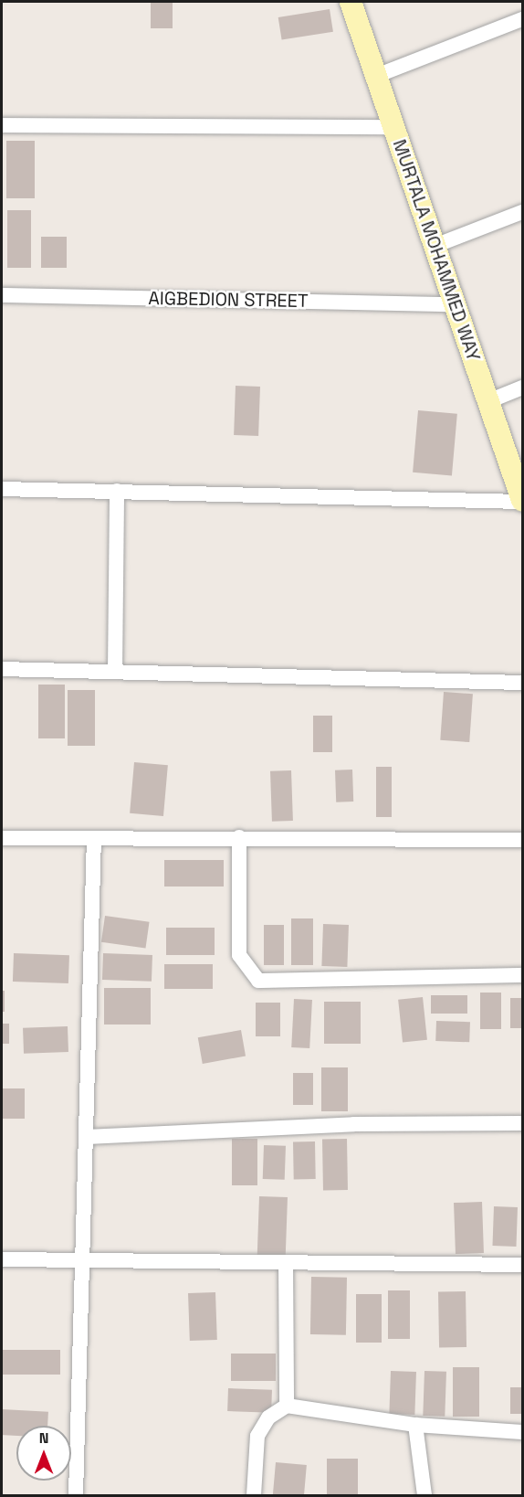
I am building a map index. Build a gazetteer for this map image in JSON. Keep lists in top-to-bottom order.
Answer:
{
  "streets": {
    "street": ["MURTALA MOHAMMED WAY", "AIGBEDION STREET"]
  },
  "crossings": [
    ["MURTALA MOHAMMED WAY", "AIGBEDION STREET"]
  ],
  "north": "top"
}
